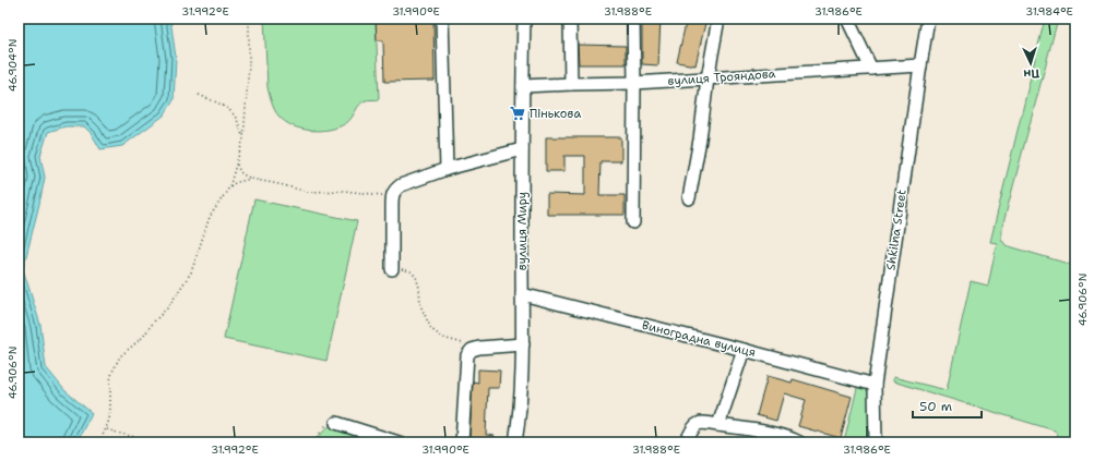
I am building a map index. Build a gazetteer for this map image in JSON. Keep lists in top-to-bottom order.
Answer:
{
  "streets": {
    "street": [
      "вулиця Трояндова",
      "Shkilna Street",
      "вулиця Миру",
      "Виноградна вулиця"
    ]
  },
  "crossings": [
    ["вулиця Трояндова", "Shkilna Street"],
    ["вулиця Трояндова", "вулиця Миру"],
    ["Shkilna Street", "Виноградна вулиця"],
    ["вулиця Миру", "Виноградна вулиця"]
  ],
  "places": {
    "supermarket": ["Пінькова"]
  },
  "scale_bar": "50 m",
  "north": "bottom",
  "coordinates": [
    "31.992°E",
    "31.990°E",
    "31.988°E",
    "31.986°E",
    "31.984°E",
    "46.904°N",
    "46.906°N"
  ]
}
